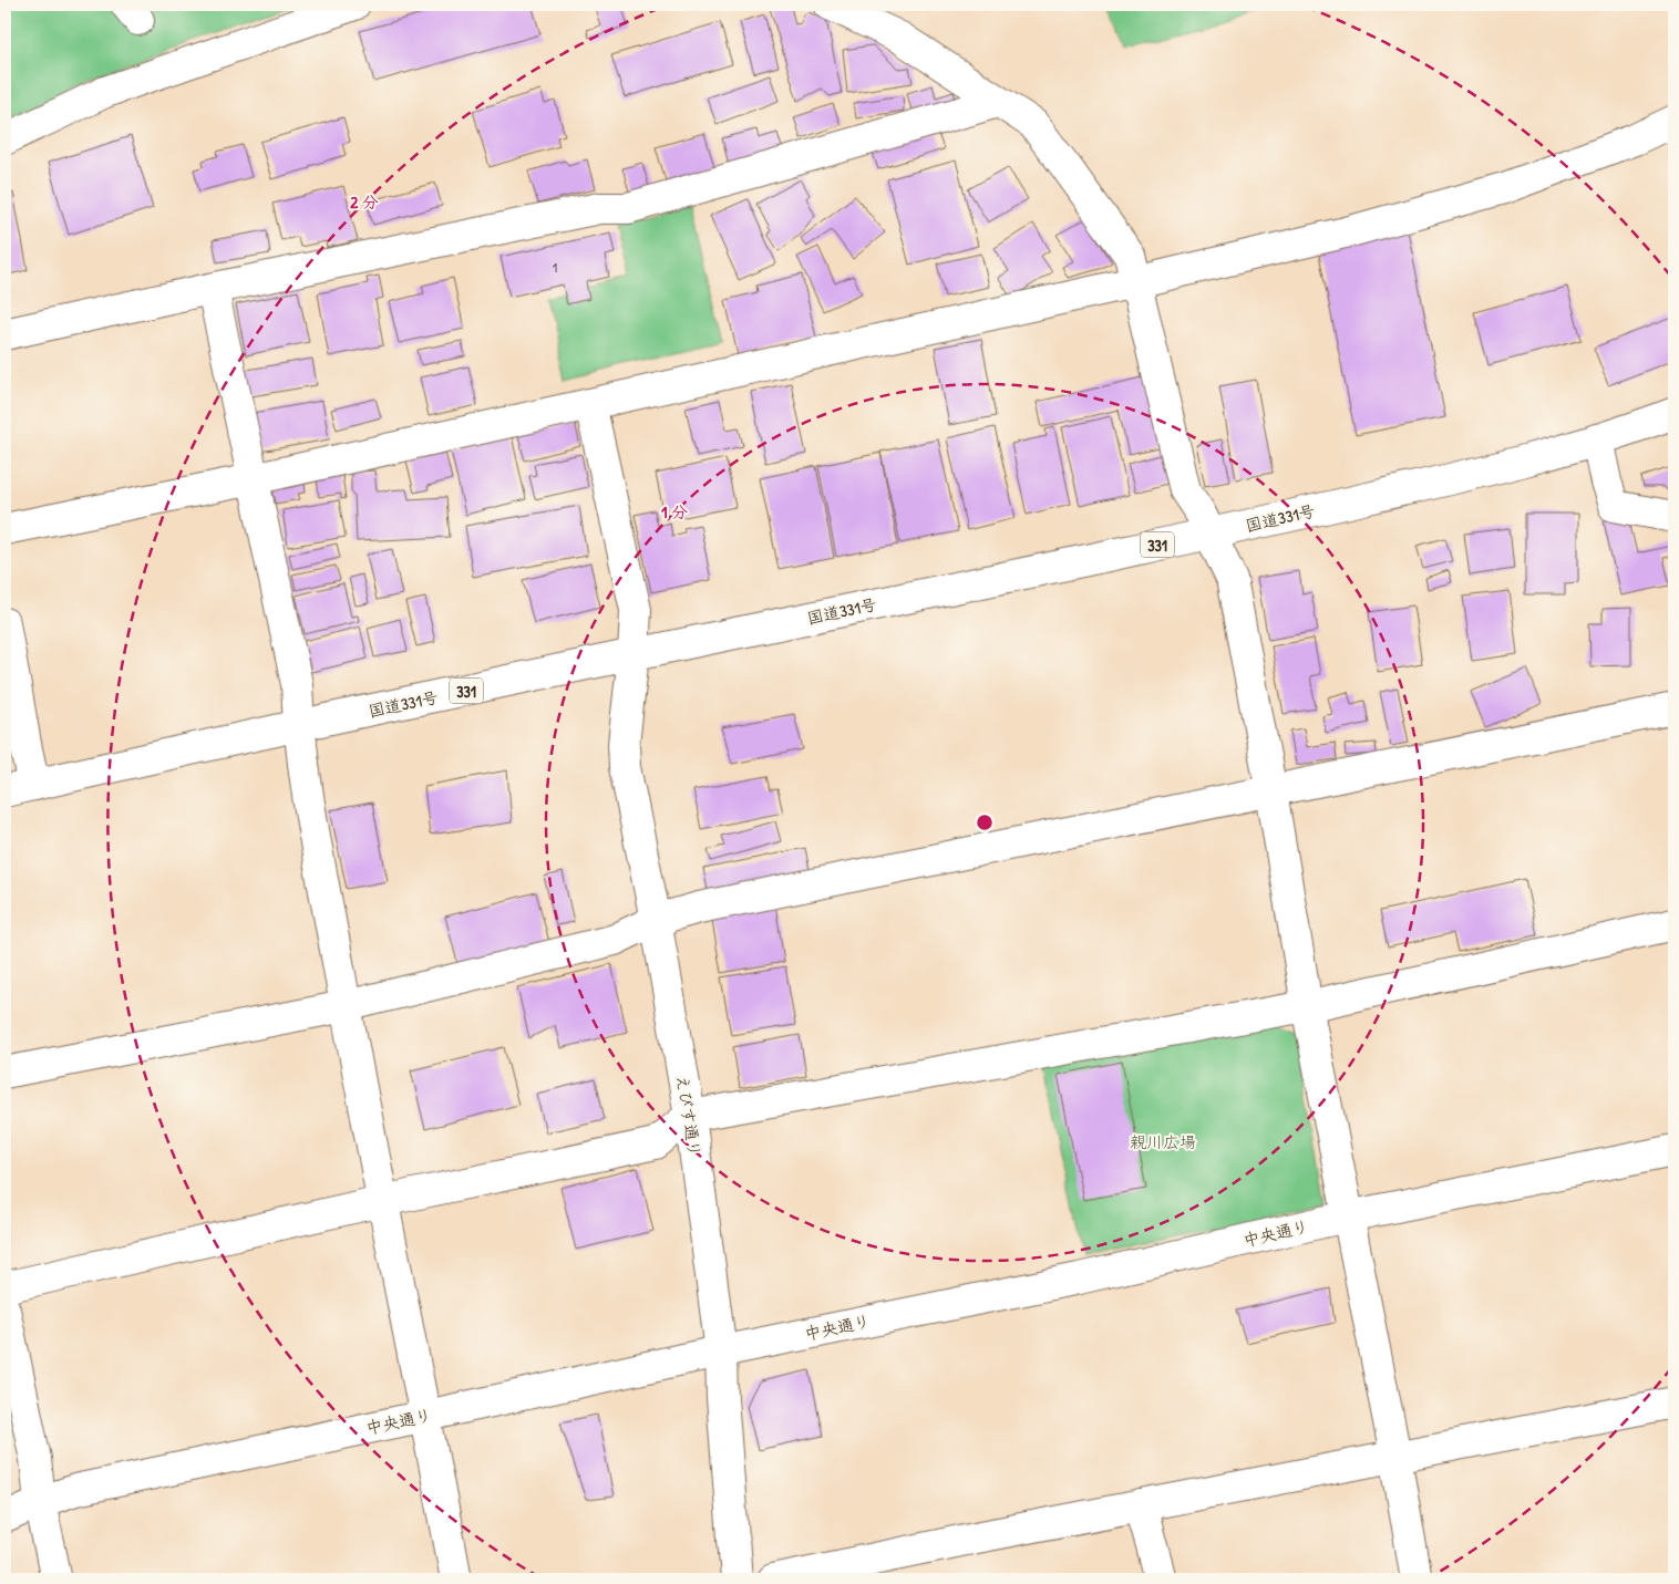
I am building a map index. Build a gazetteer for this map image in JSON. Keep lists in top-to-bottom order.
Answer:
{
  "streets": {
    "main road": [
      "国道331号",
      "331",
      "えびす通り",
      "中央通り"
    ]
  },
  "crossings": [
    ["国道331号", "えびす通り"],
    ["えびす通り", "中央通り"]
  ],
  "parks": ["親川広場"],
  "house_numbers": ["1"],
  "rings": ["2 分", "1 分"]
}
